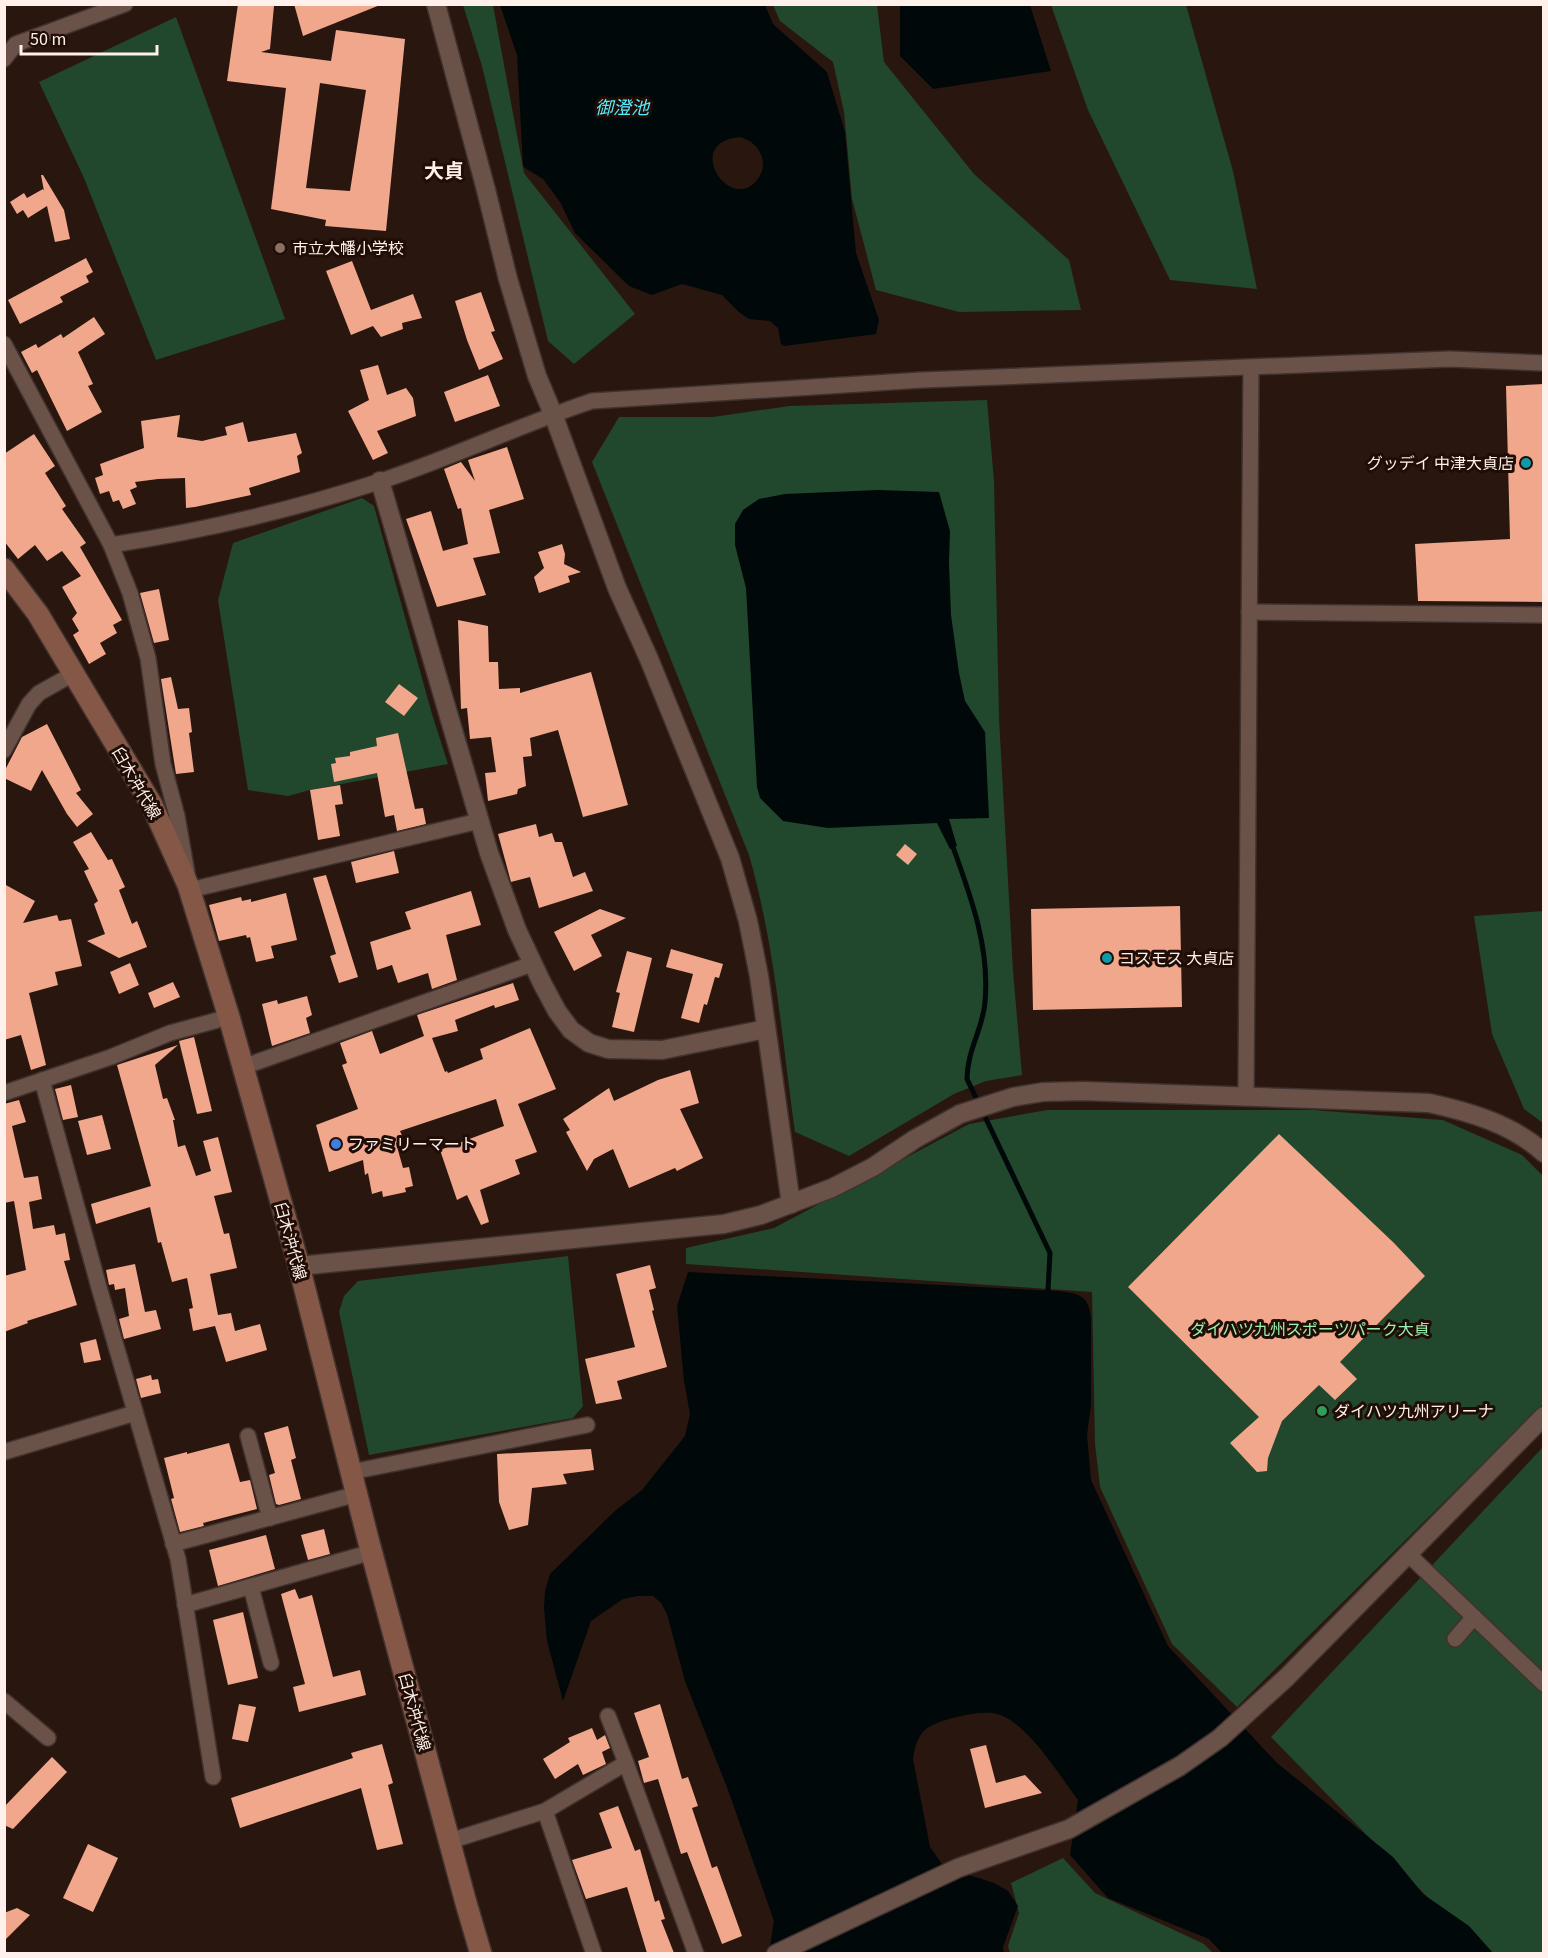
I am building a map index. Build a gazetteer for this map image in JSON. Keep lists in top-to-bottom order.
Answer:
{
  "streets": {
    "main road": ["臼木沖代線"]
  },
  "districts": ["大貞"],
  "water": ["御澄池"],
  "parks": ["ダイハツ九州スポーツパーク大貞"],
  "places": [
    "市立大幡小学校",
    "グッデイ 中津大貞店",
    "コスモス 大貞店",
    "ファミリーマート",
    "ダイハツ九州アリーナ"
  ],
  "scale_bar": "50 m"
}
